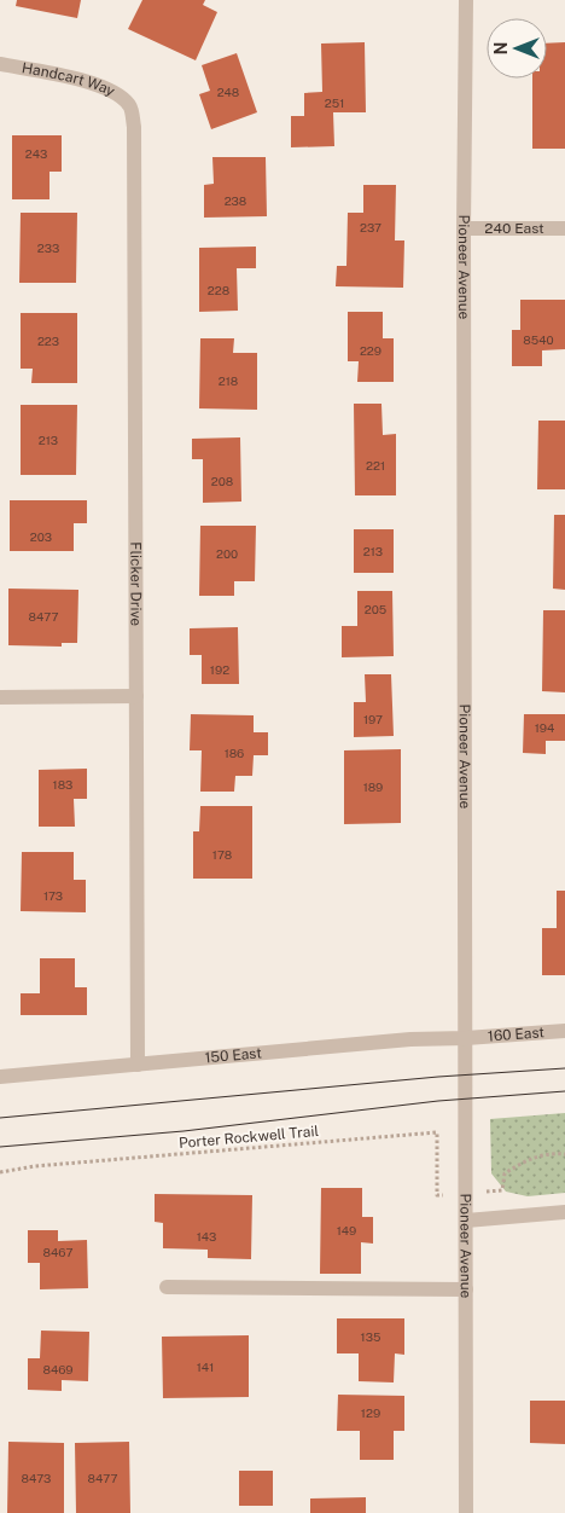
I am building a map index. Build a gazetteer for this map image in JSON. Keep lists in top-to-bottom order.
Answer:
{
  "streets": {
    "street": [
      "Handcart Way",
      "240 East",
      "Pioneer Avenue",
      "Flicker Drive",
      "160 East",
      "150 East"
    ],
    "path": ["Porter Rockwell Trail"]
  },
  "crossings": [
    ["Handcart Way", "Flicker Drive"],
    ["240 East", "Pioneer Avenue"],
    ["Pioneer Avenue", "160 East"],
    ["Pioneer Avenue", "150 East"],
    ["Flicker Drive", "150 East"],
    ["160 East", "150 East"]
  ],
  "house_numbers": [
    "248",
    "251",
    "243",
    "238",
    "237",
    "233",
    "228",
    "8540",
    "223",
    "229",
    "218",
    "213",
    "221",
    "208",
    "203",
    "213",
    "200",
    "205",
    "8477",
    "192",
    "197",
    "194",
    "186",
    "183",
    "189",
    "178",
    "173",
    "149",
    "143",
    "8467",
    "135",
    "141",
    "8469",
    "129",
    "8473",
    "8477"
  ],
  "north": "left"
}
